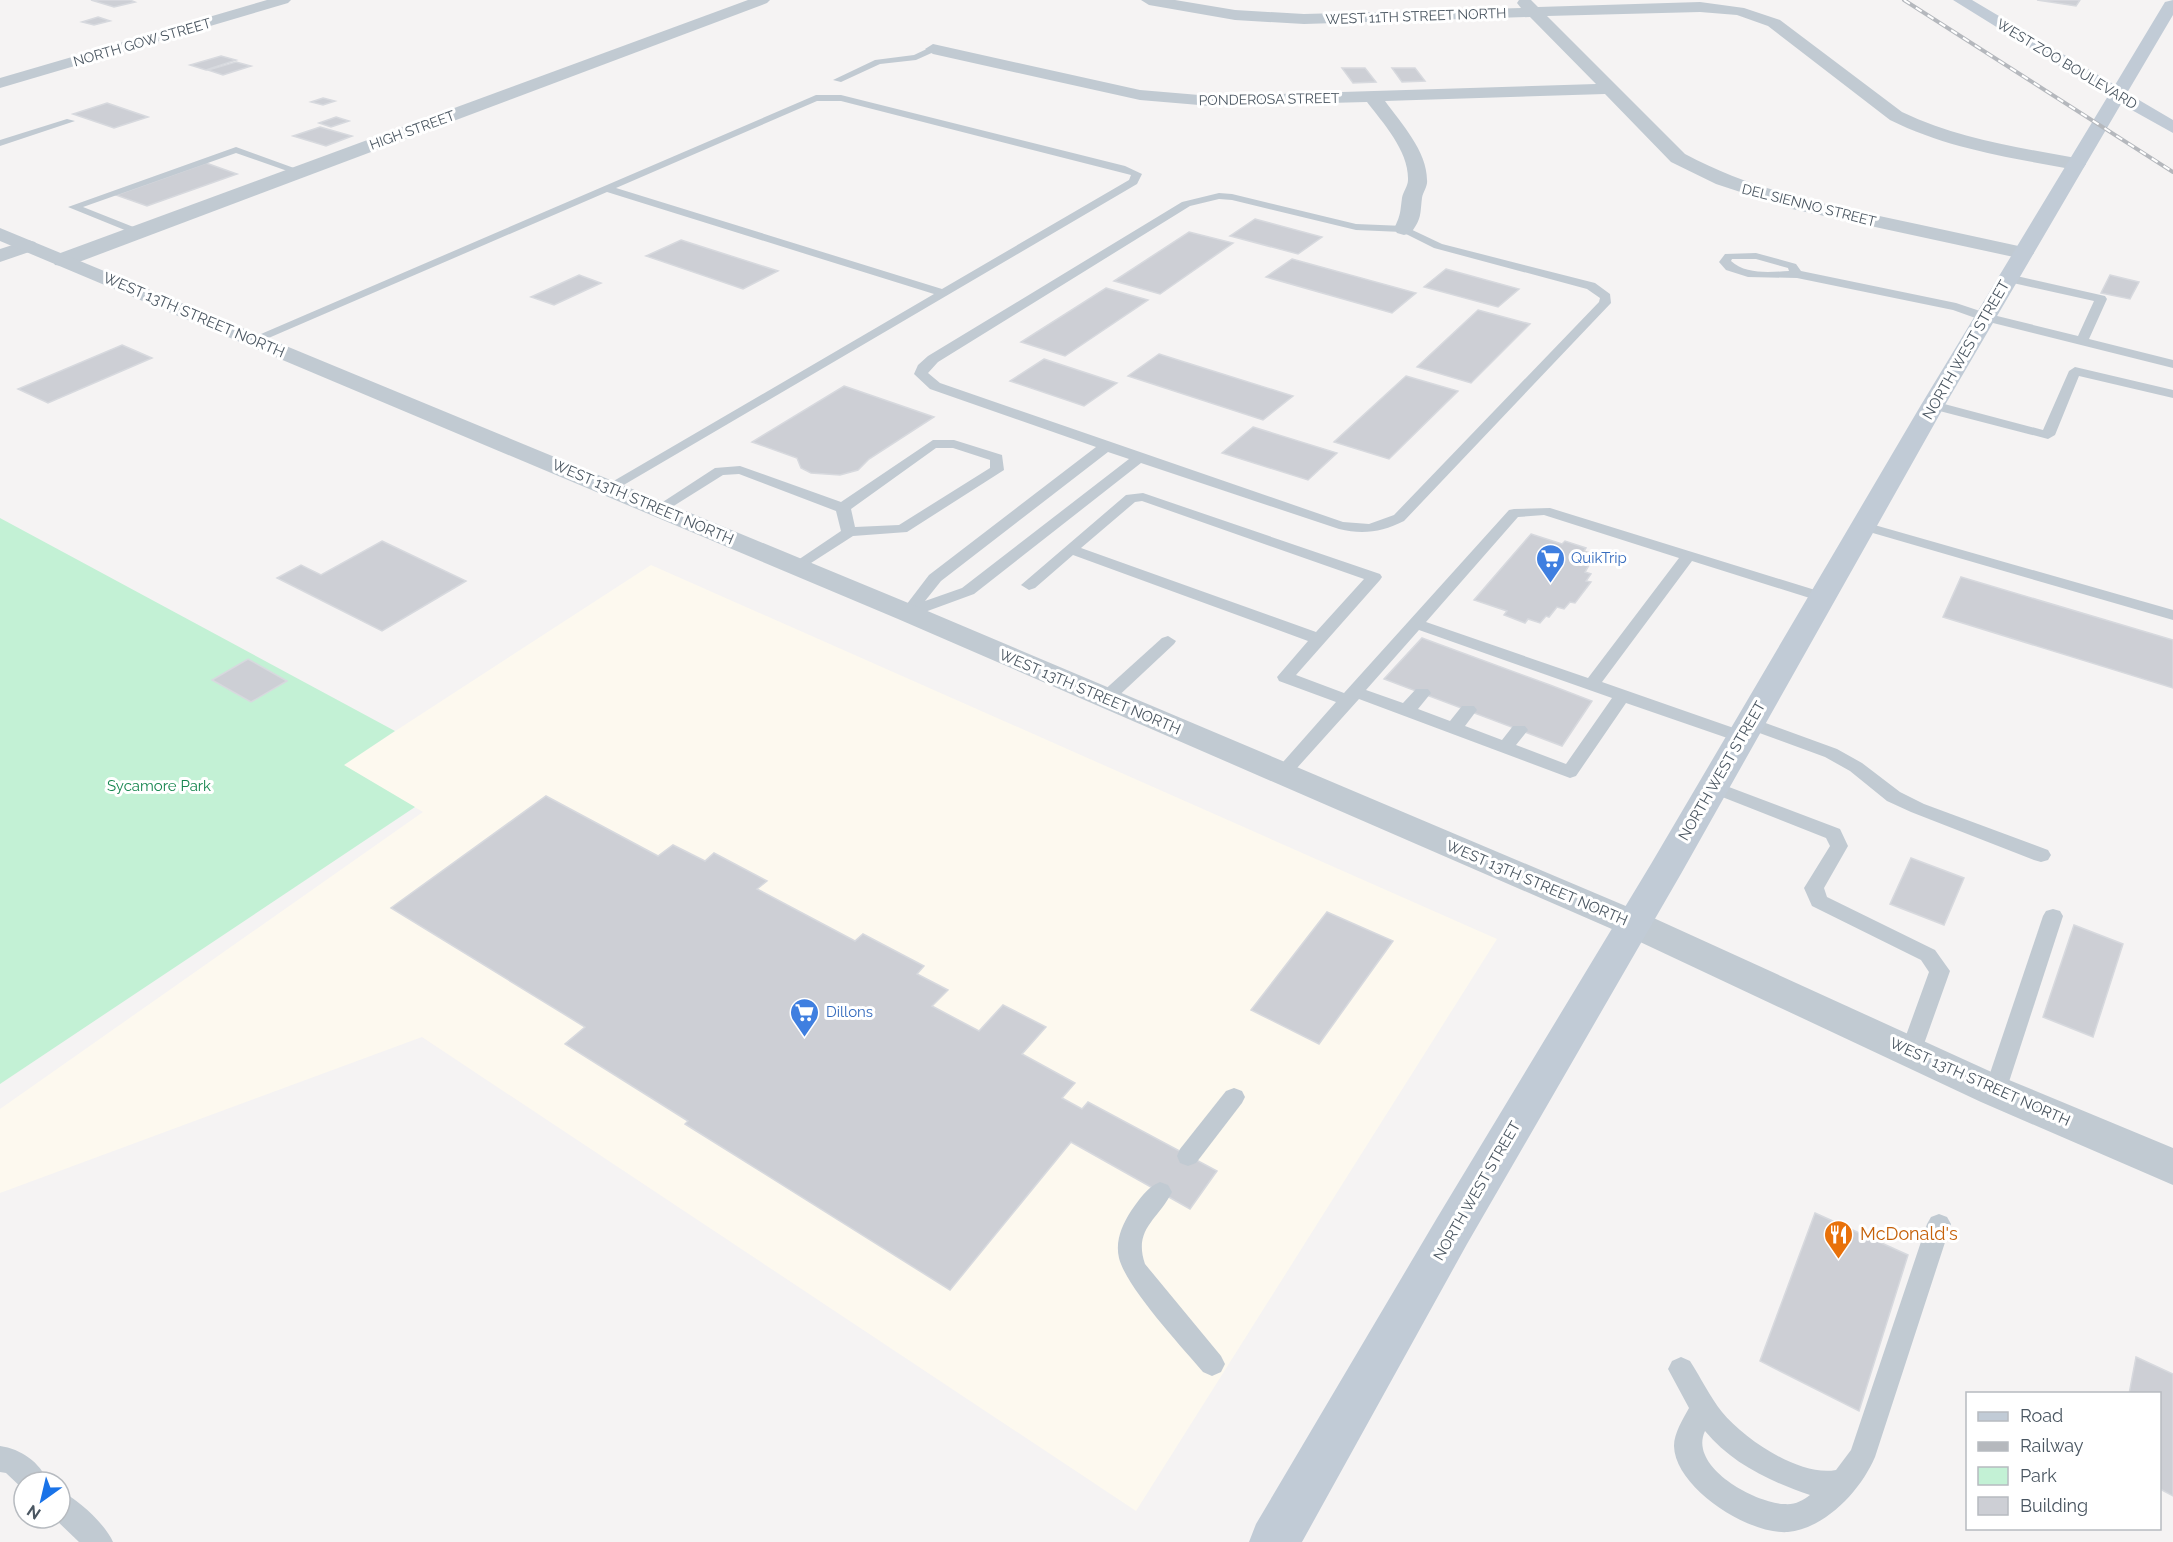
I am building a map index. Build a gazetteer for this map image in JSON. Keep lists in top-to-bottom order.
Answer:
{
  "streets": {
    "main road": ["WEST ZOO BOULEVARD", "NORTH WEST STREET"],
    "street": [
      "WEST 11TH STREET NORTH",
      "NORTH GOW STREET",
      "PONDEROSA STREET",
      "HIGH STREET",
      "DEL SIENNO STREET",
      "WEST 13TH STREET NORTH"
    ]
  },
  "crossings": [
    ["WEST 11TH STREET NORTH", "DEL SIENNO STREET"],
    ["WEST 11TH STREET NORTH", "NORTH WEST STREET"],
    ["WEST ZOO BOULEVARD", "NORTH WEST STREET"],
    ["PONDEROSA STREET", "DEL SIENNO STREET"],
    ["HIGH STREET", "WEST 13TH STREET NORTH"],
    ["DEL SIENNO STREET", "NORTH WEST STREET"],
    ["WEST 13TH STREET NORTH", "NORTH WEST STREET"]
  ],
  "parks": ["Sycamore Park"],
  "places": {
    "supermarket": ["QuikTrip", "Dillons"],
    "restaurant": ["McDonald's"]
  },
  "legend": [
    "Road",
    "Railway",
    "Park",
    "Building"
  ],
  "north": "bottom left"
}
